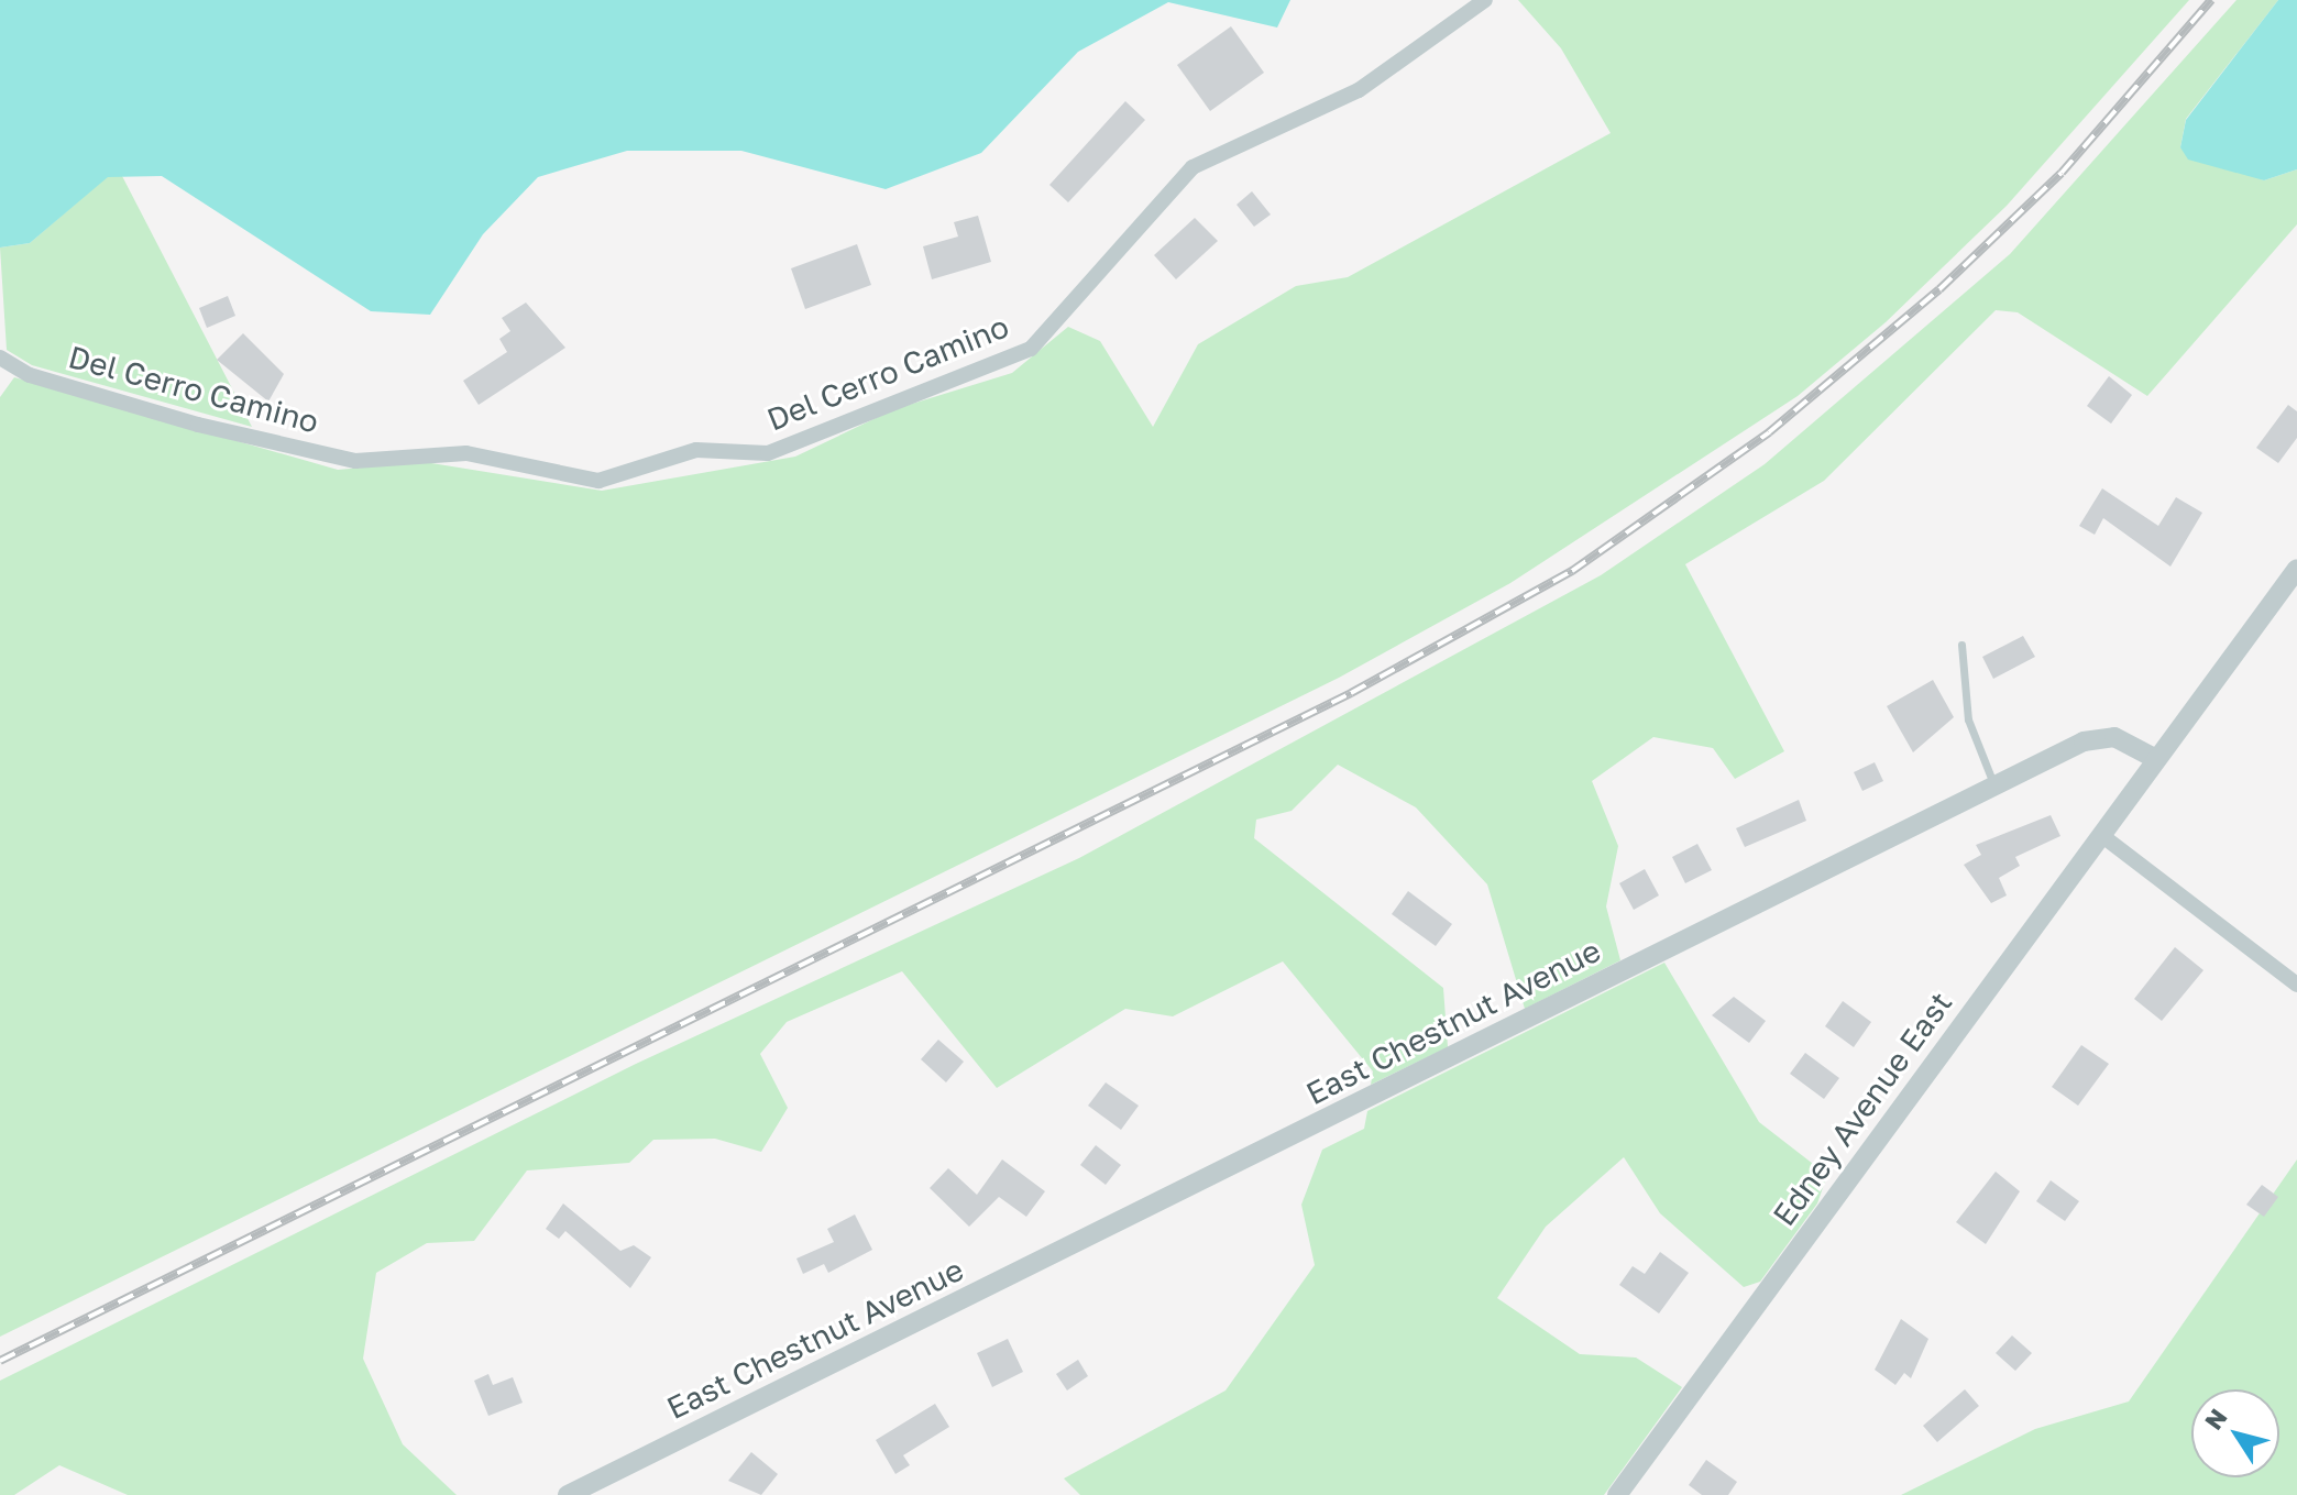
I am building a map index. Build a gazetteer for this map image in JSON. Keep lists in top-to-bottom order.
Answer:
{
  "streets": {
    "street": ["Del Cerro Camino", "East Chestnut Avenue", "Edney Avenue East"]
  },
  "crossings": [
    ["East Chestnut Avenue", "Edney Avenue East"]
  ],
  "north": "top left"
}
